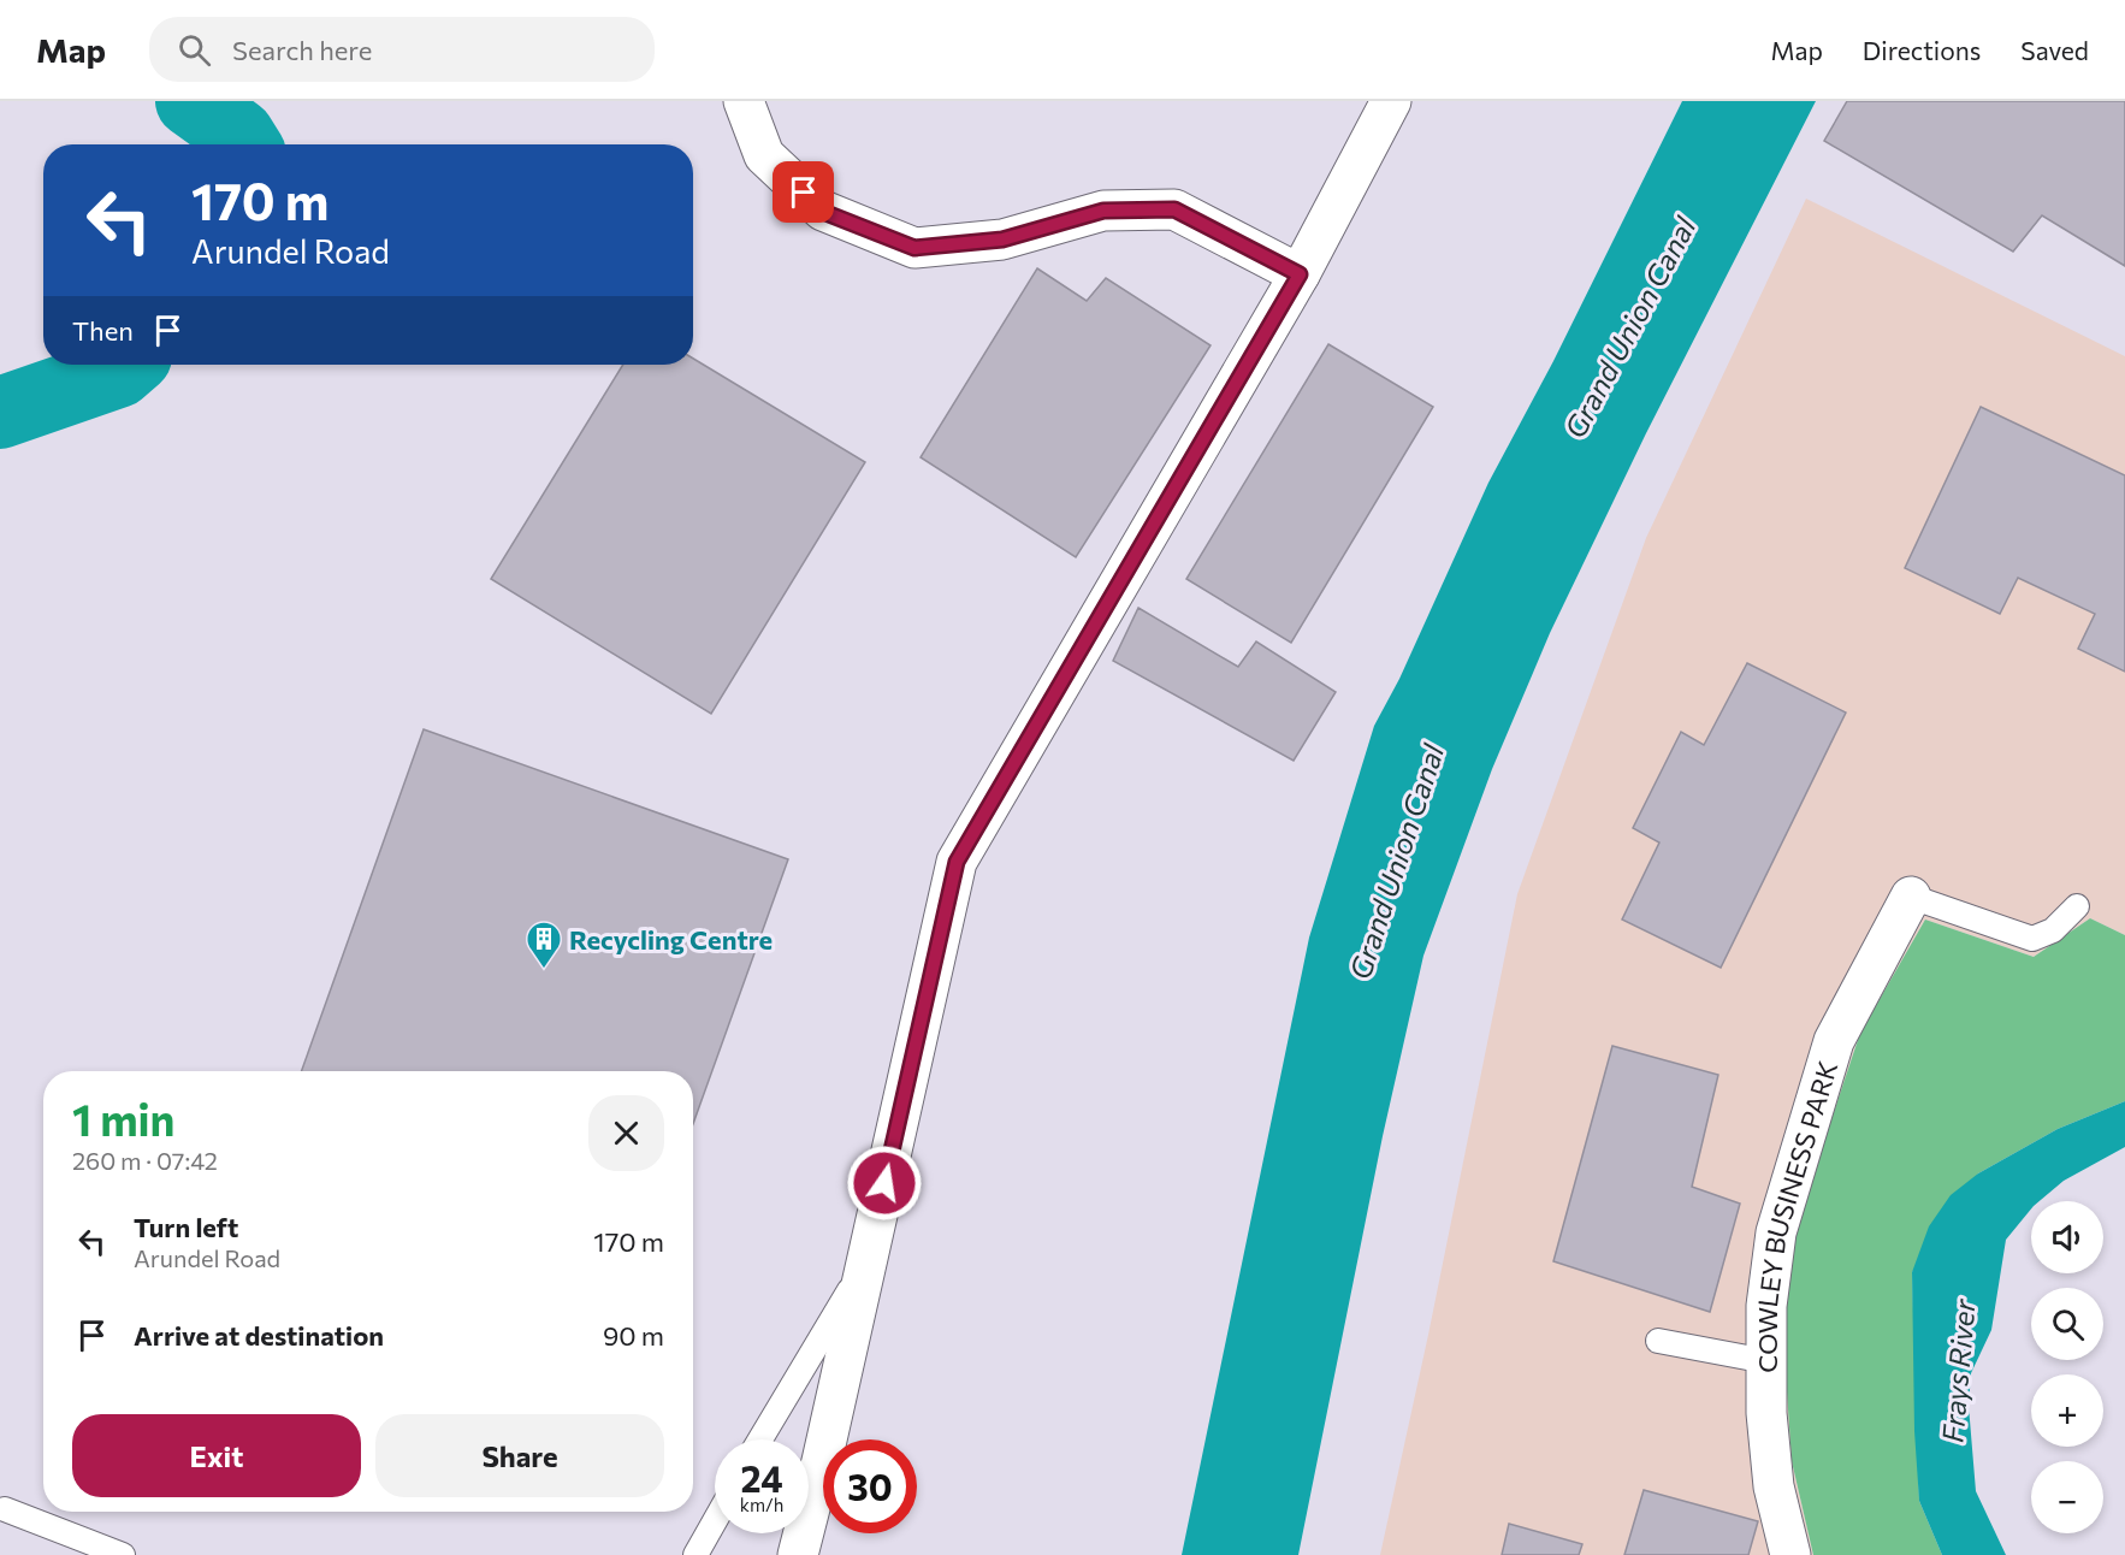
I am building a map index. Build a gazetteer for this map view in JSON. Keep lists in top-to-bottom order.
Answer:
{
  "streets": {
    "street": ["COWLEY BUSINESS PARK"]
  },
  "water": ["Grand Union Canal", "Frays River"],
  "places": {
    "building": ["Recycling Centre"]
  },
  "page": {
    "header": "Map",
    "search": "Search here",
    "nav": ["Map", "Directions", "Saved"],
    "turn": ["170 m", "Arundel Road"],
    "then": "Then",
    "heading": ["1 min", "260 m · 07:42"],
    "list": [
      {
        "name": "Turn left",
        "note": "Arundel Road",
        "value": "170 m"
      },
      {
        "name": "Arrive at destination",
        "value": "90 m"
      }
    ],
    "map_buttons": ["+", "−"],
    "buttons": ["Exit", "Share"],
    "speed": "24 km/h",
    "limit": "30"
  }
}
